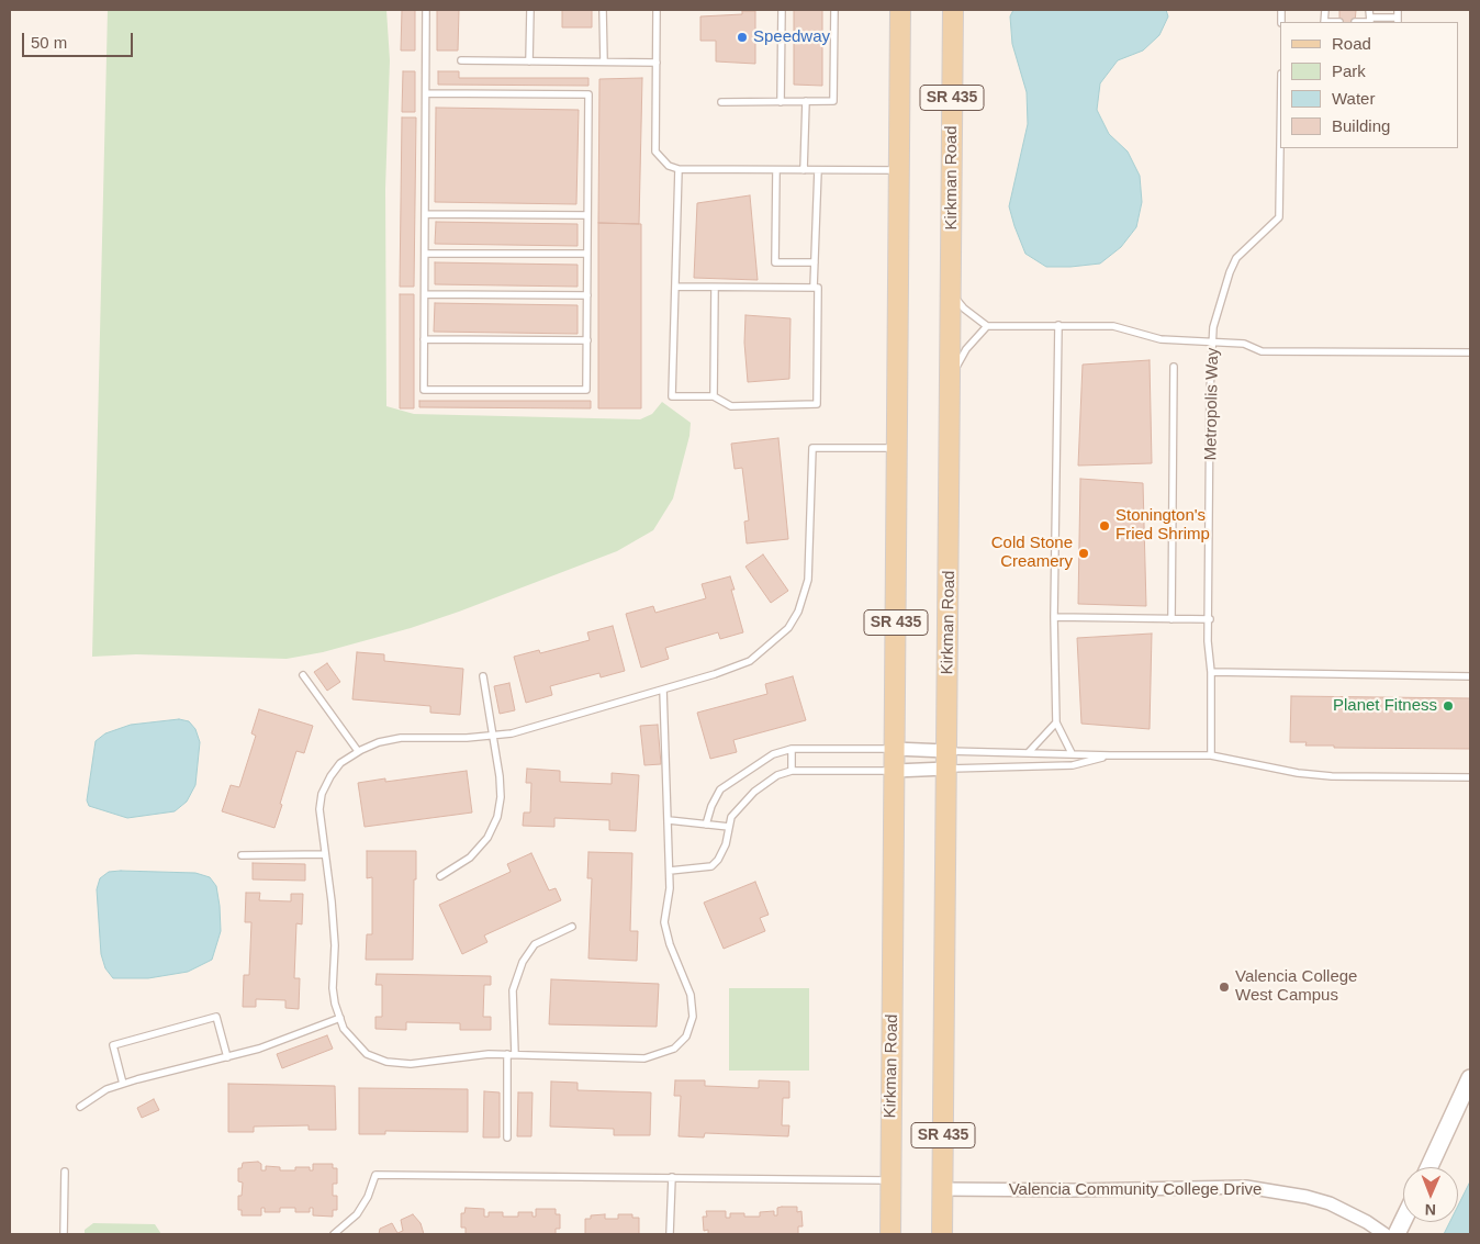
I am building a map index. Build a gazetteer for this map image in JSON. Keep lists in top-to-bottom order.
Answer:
{
  "streets": {
    "main road": ["SR 435", "Kirkman Road"],
    "street": ["Valencia Community College Drive"],
    "lane": ["Metropolis Way"]
  },
  "crossings": [
    ["Kirkman Road", "Valencia Community College Drive"]
  ],
  "places": [
    "Speedway",
    "Stonington's Fried Shrimp",
    "Cold Stone Creamery",
    "Planet Fitness",
    "Valencia College West Campus"
  ],
  "legend": [
    "Road",
    "Park",
    "Water",
    "Building"
  ],
  "scale_bar": "50 m",
  "north": "bottom"
}
